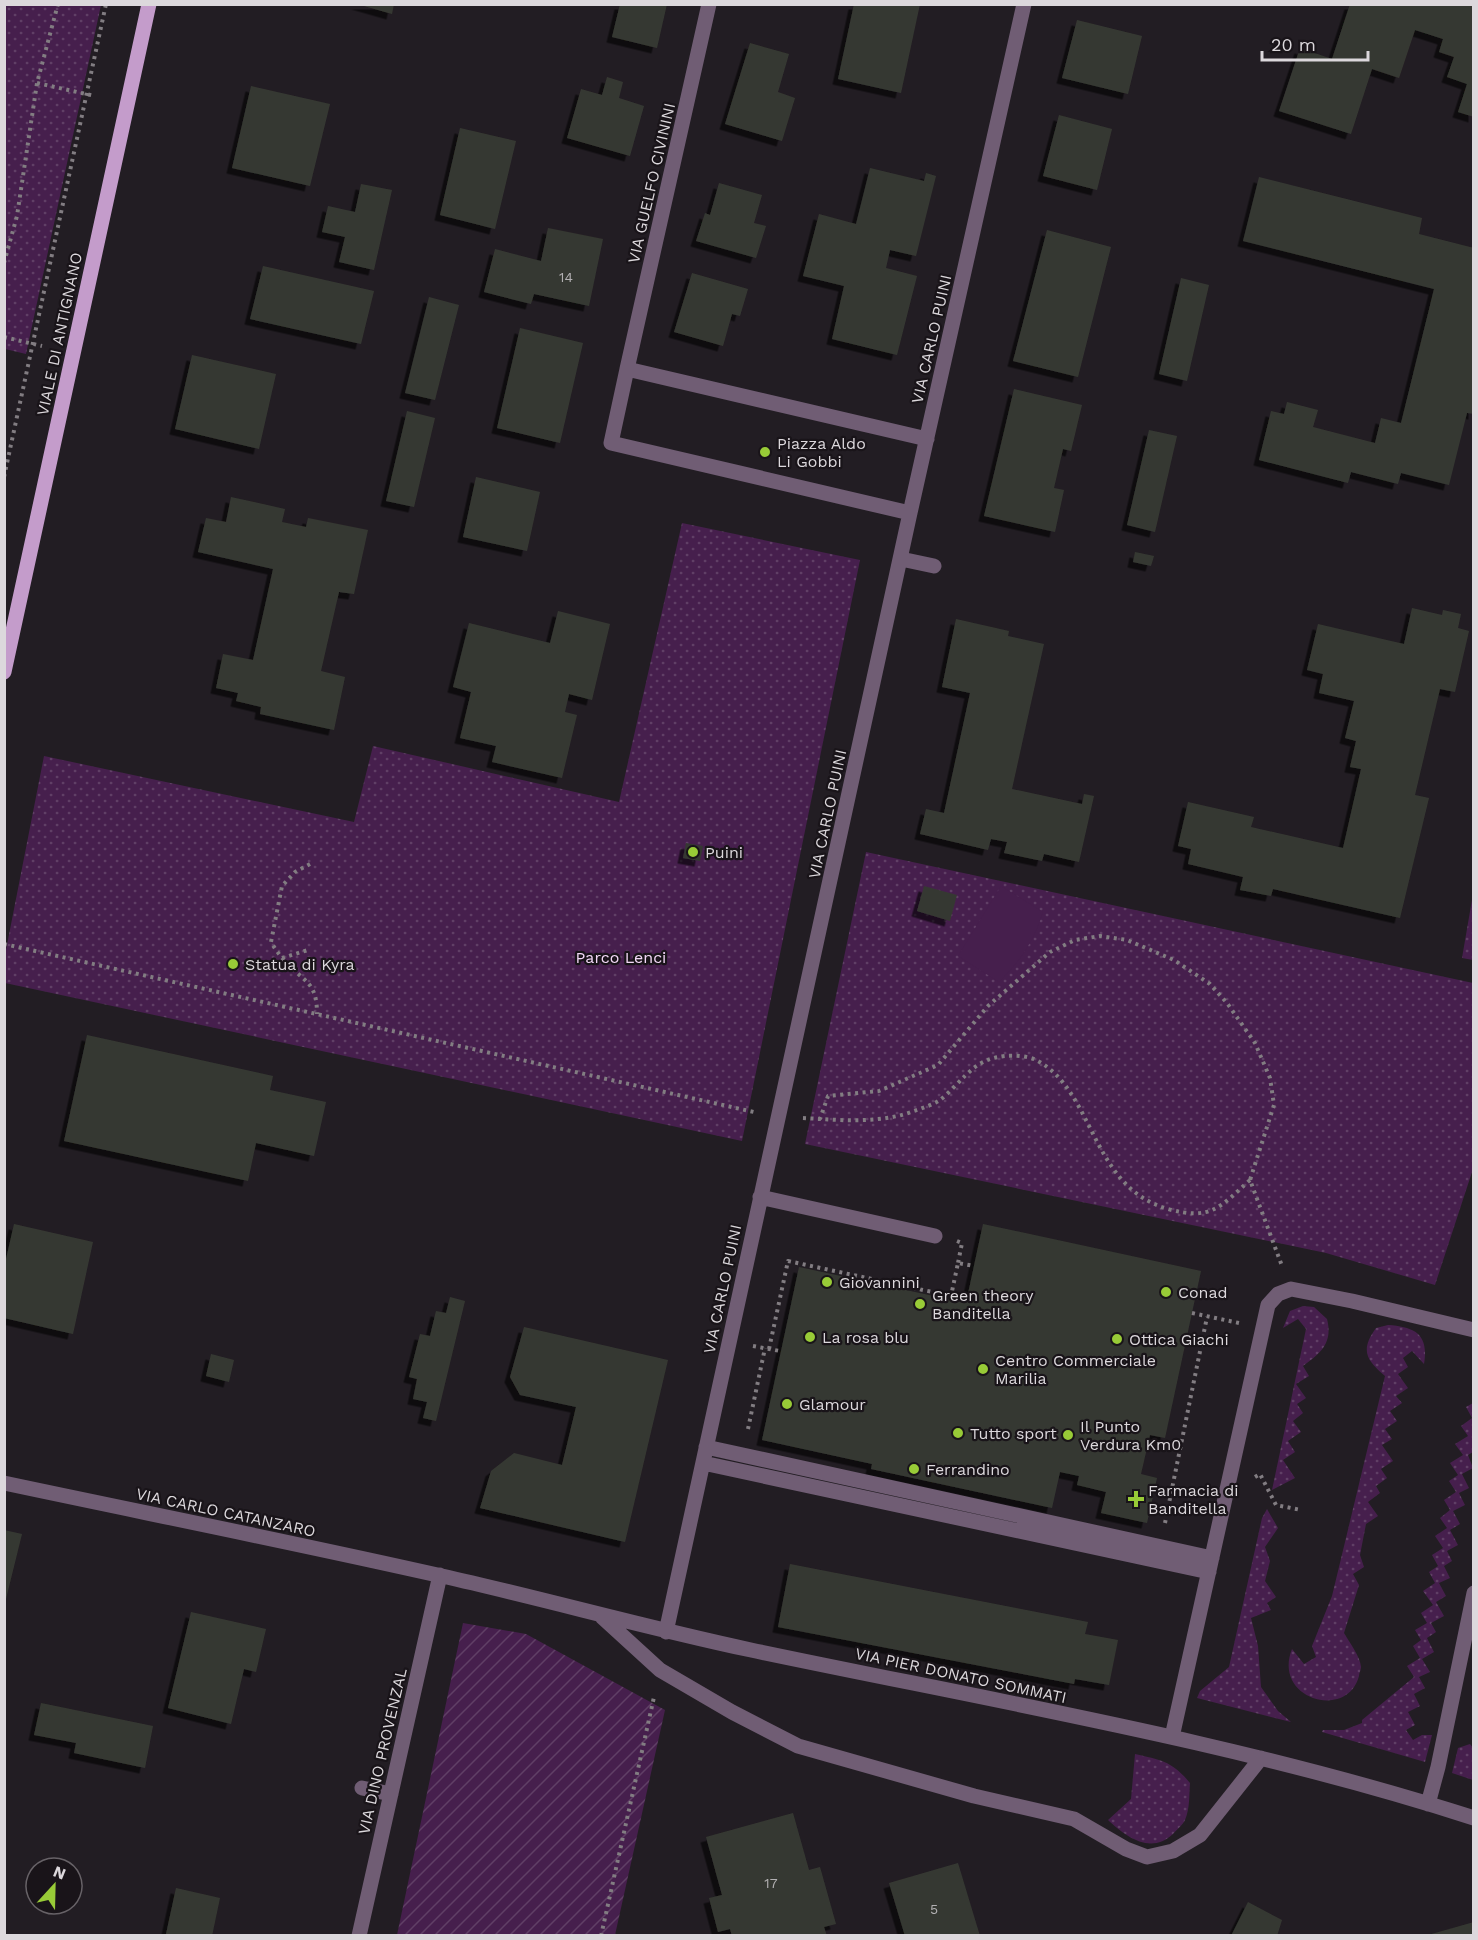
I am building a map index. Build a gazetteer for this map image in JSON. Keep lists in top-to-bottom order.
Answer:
{
  "streets": {
    "main road": ["VIALE DI ANTIGNANO"],
    "street": [
      "VIA GUELFO CIVININI",
      "VIA CARLO PUINI",
      "VIA CARLO CATANZARO",
      "VIA PIER DONATO SOMMATI",
      "VIA DINO PROVENZAL"
    ]
  },
  "crossings": [
    ["VIA CARLO PUINI", "VIA PIER DONATO SOMMATI"],
    ["VIA CARLO CATANZARO", "VIA PIER DONATO SOMMATI"],
    ["VIA CARLO CATANZARO", "VIA DINO PROVENZAL"],
    ["VIA PIER DONATO SOMMATI", "VIA DINO PROVENZAL"]
  ],
  "parks": ["Parco Lenci"],
  "places": {
    "other": [
      "Piazza Aldo Li Gobbi",
      "Puini",
      "Statua di Kyra",
      "Giovannini",
      "Conad",
      "Green theory Banditella",
      "La rosa blu",
      "Ottica Giachi",
      "Centro Commerciale Marilia",
      "Glamour",
      "Tutto sport",
      "Il Punto Verdura Km0",
      "Ferrandino"
    ],
    "health": ["Farmacia di Banditella"]
  },
  "house_numbers": ["14", "17", "5"],
  "scale_bar": "20 m",
  "north": "top"
}
